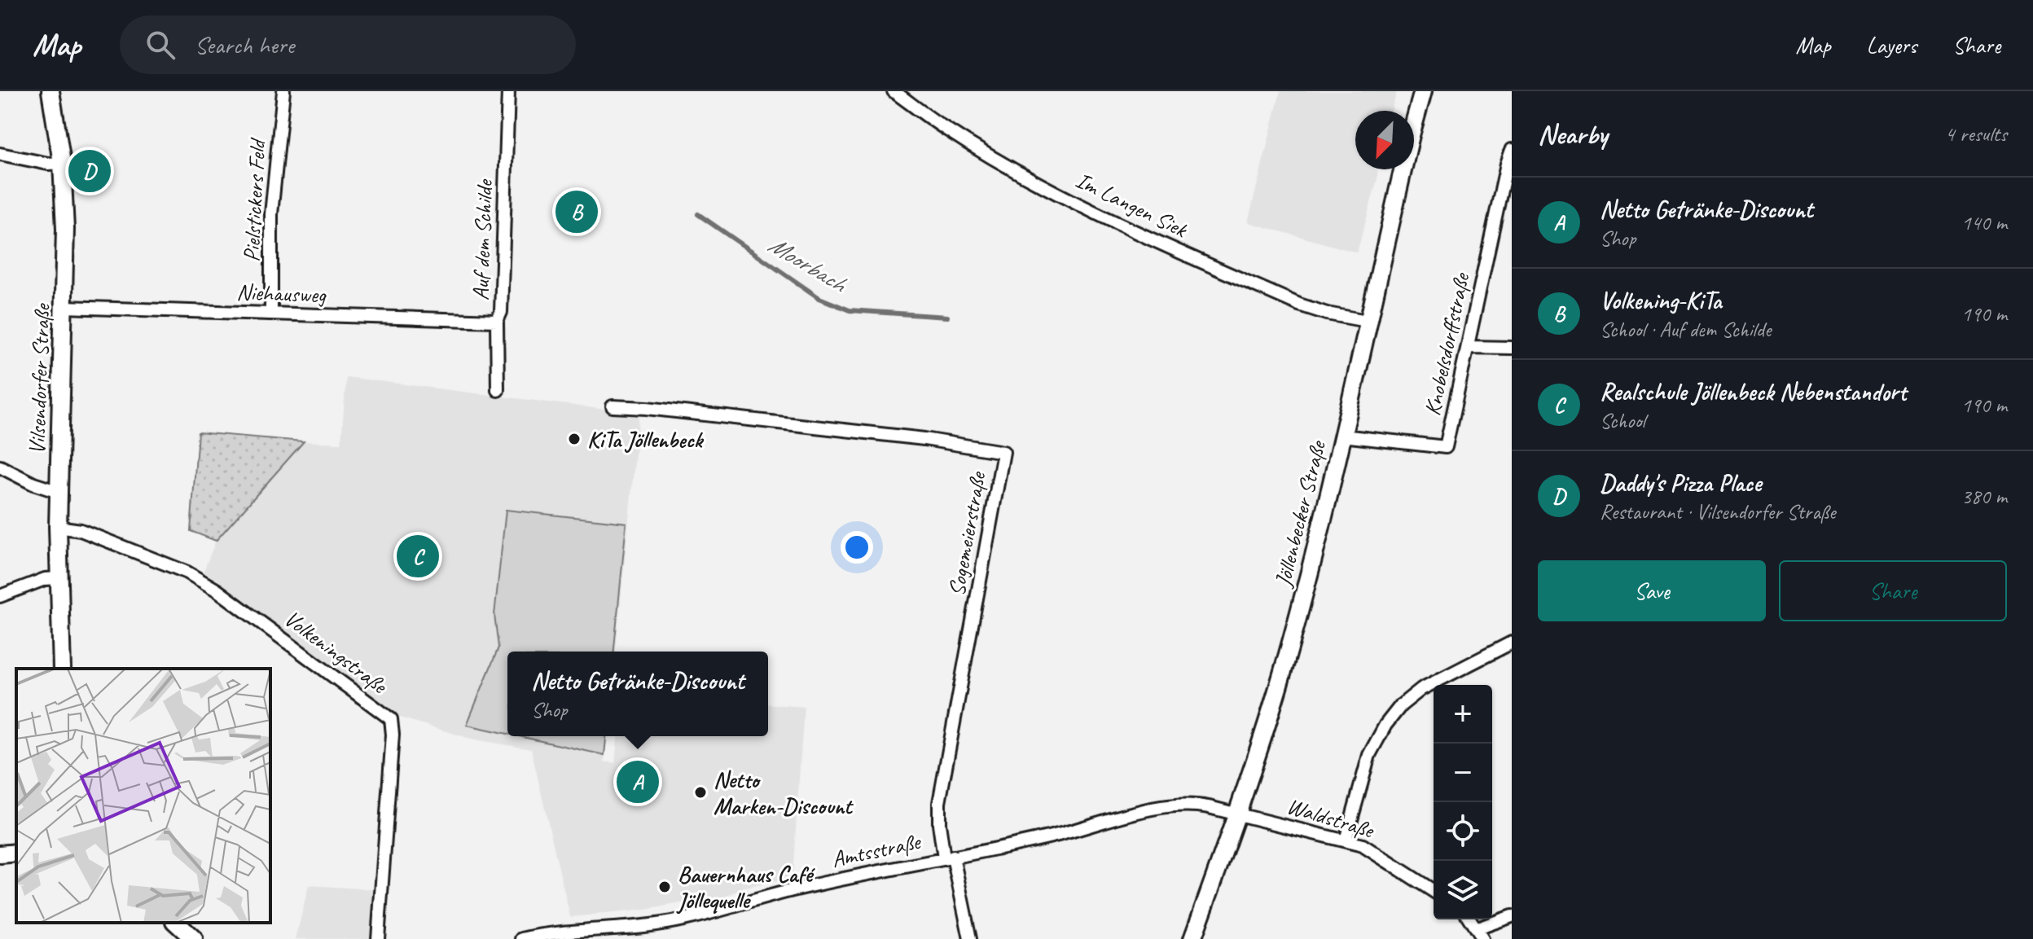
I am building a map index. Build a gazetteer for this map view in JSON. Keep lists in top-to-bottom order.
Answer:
{
  "streets": {
    "main road": ["Vilsendorfer Straße", "Jöllenbecker Straße"],
    "street": [
      "Pielstickers Feld",
      "Im Langen Siek",
      "Auf dem Schilde",
      "Niehausweg",
      "Knobelsdorffstraße",
      "Sogemeierstraße",
      "Volkeningstraße",
      "Waldstraße",
      "Amtsstraße"
    ]
  },
  "crossings": [
    ["Pielstickers Feld", "Niehausweg"],
    ["Im Langen Siek", "Jöllenbecker Straße"],
    ["Auf dem Schilde", "Niehausweg"],
    ["Niehausweg", "Vilsendorfer Straße"],
    ["Knobelsdorffstraße", "Jöllenbecker Straße"],
    ["Vilsendorfer Straße", "Volkeningstraße"],
    ["Jöllenbecker Straße", "Waldstraße"],
    ["Jöllenbecker Straße", "Amtsstraße"],
    ["Sogemeierstraße", "Amtsstraße"],
    ["Waldstraße", "Amtsstraße"]
  ],
  "water": ["Moorbach"],
  "places": ["KiTa Jöllenbeck", "Netto Marken-Discount", "Bauernhaus Café Jöllequelle"],
  "north": "bottom left",
  "page": {
    "header": "Map",
    "search": "Search here",
    "nav": ["Map", "Layers", "Share"],
    "heading": ["Nearby", "4 results"],
    "pins": [
      "D",
      "B",
      "C",
      "A"
    ],
    "list": [
      {
        "mark": "A",
        "name": "Netto Getränke-Discount",
        "note": "Shop",
        "value": "140 m"
      },
      {
        "mark": "B",
        "name": "Volkening-KiTa",
        "note": "School · Auf dem Schilde",
        "value": "190 m"
      },
      {
        "mark": "C",
        "name": "Realschule Jöllenbeck Nebenstandort",
        "note": "School",
        "value": "190 m"
      },
      {
        "mark": "D",
        "name": "Daddy's Pizza Place",
        "note": "Restaurant · Vilsendorfer Straße",
        "value": "380 m"
      }
    ],
    "buttons": ["Save", "Share"],
    "popup": ["Netto Getränke-Discount", "Shop"],
    "map_buttons": ["+", "−"]
  }
}
